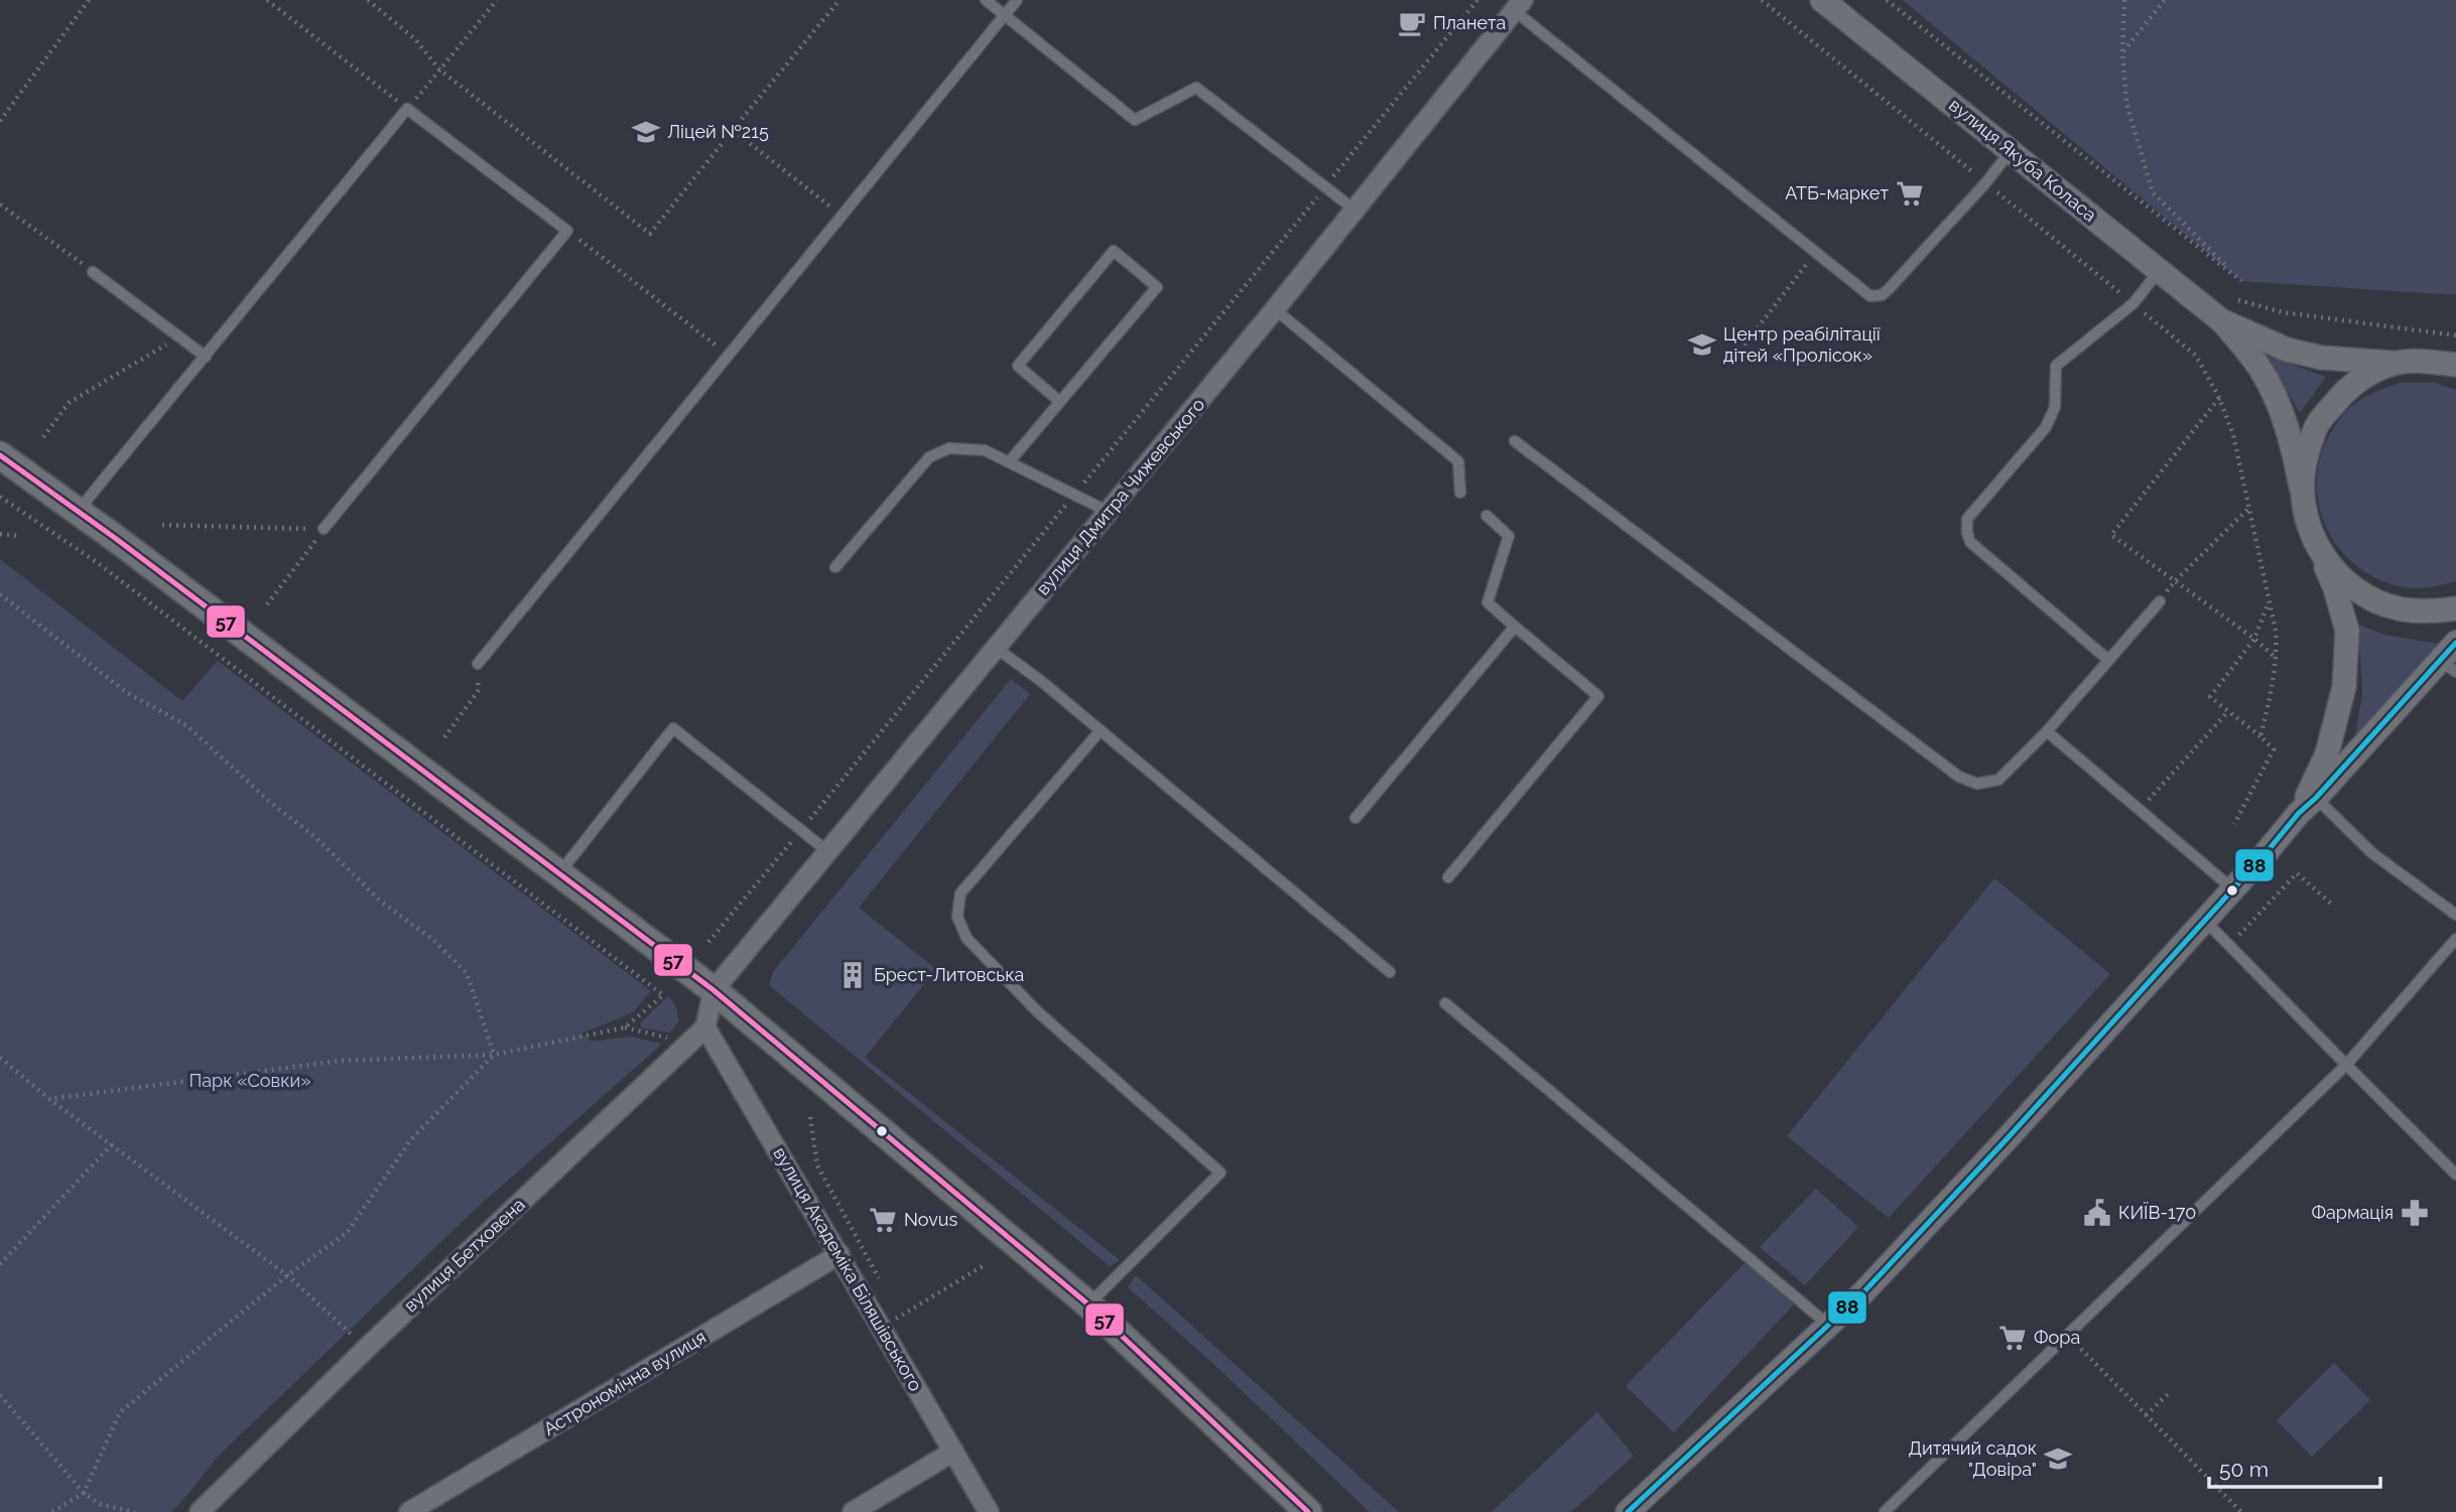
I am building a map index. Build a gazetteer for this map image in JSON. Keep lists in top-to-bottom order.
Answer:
{
  "streets": {
    "street": [
      "вулиця Якуба Коласа",
      "вулиця Дмитра Чижевського",
      "вулиця Бетховена",
      "вулиця Академіка Біляшівського",
      "Астрономічна вулиця"
    ]
  },
  "crossings": [
    ["вулиця Бетховена", "вулиця Академіка Біляшівського"],
    ["вулиця Академіка Біляшівського", "Астрономічна вулиця"]
  ],
  "parks": ["Парк «Совки»"],
  "places": {
    "cafe": ["Планета"],
    "school or university": ["Ліцей №215", "Центр реабілітації дітей «Пролісок»", "Дитячий садок \"Довіра\""],
    "supermarket": ["АТБ-маркет", "Novus", "Фора"],
    "building": ["Брест-Литовська"],
    "public building": ["КИЇВ-170"],
    "pharmacy": ["Фармація"]
  },
  "lines": ["transit line 57", "transit line 88"],
  "scale_bar": "50 m"
}
